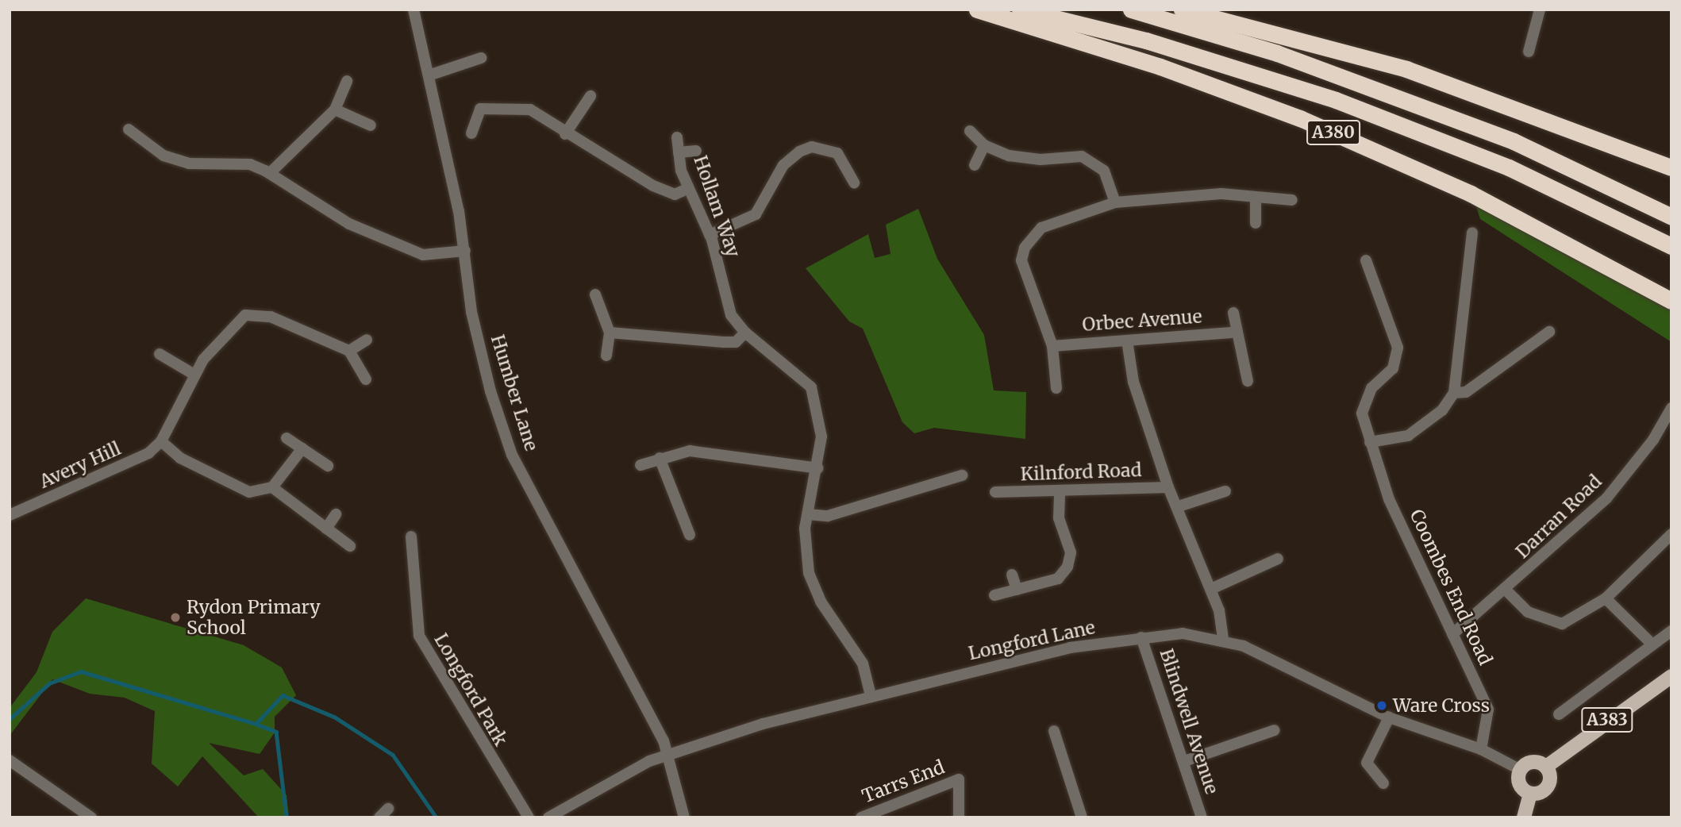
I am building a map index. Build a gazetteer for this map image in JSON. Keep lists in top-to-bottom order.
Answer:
{
  "streets": {
    "highway": ["A380"],
    "main road": ["A383"],
    "street": [
      "Hollam Way",
      "Orbec Avenue",
      "Humber Lane",
      "Avery Hill",
      "Kilnford Road",
      "Darran Road",
      "Coombes End Road",
      "Longford Lane",
      "Longford Park",
      "Blindwell Avenue",
      "Tarrs End"
    ]
  },
  "crossings": [
    ["Hollam Way", "Longford Lane"],
    ["Humber Lane", "Longford Lane"],
    ["Darran Road", "Coombes End Road"],
    ["Coombes End Road", "Longford Lane"],
    ["Longford Lane", "A383"],
    ["Longford Lane", "Blindwell Avenue"]
  ],
  "places": ["Rydon Primary School", "Ware Cross"]
}
